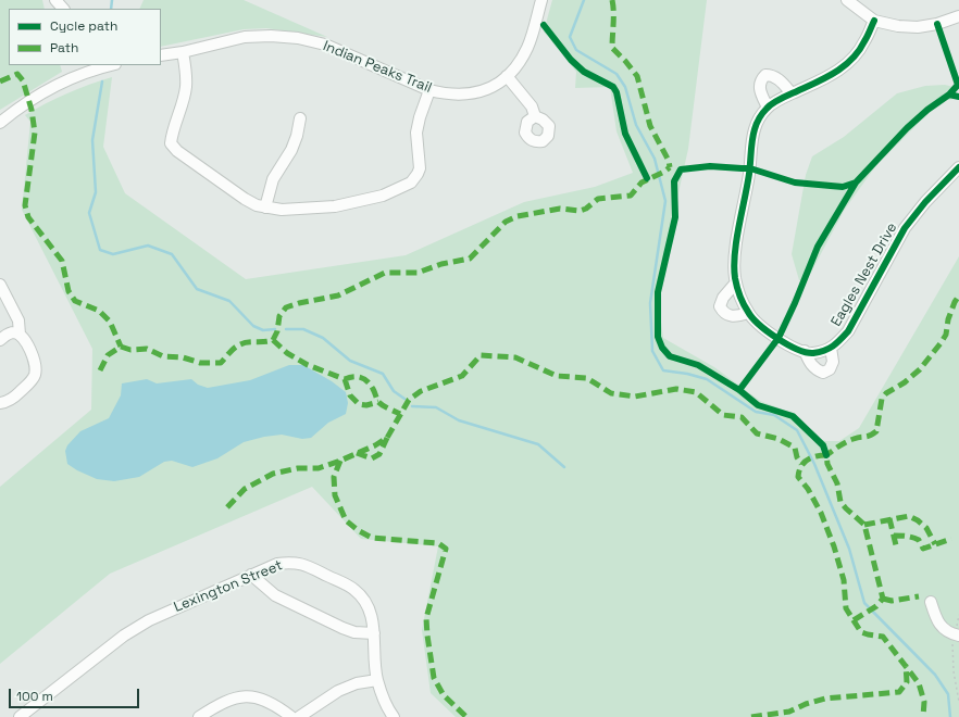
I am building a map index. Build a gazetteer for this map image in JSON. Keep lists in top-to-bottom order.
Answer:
{
  "streets": {
    "street": ["Indian Peaks Trail", "Eagles Nest Drive", "Lexington Street"]
  },
  "legend": ["Cycle path", "Path"],
  "scale_bar": "100 m"
}
